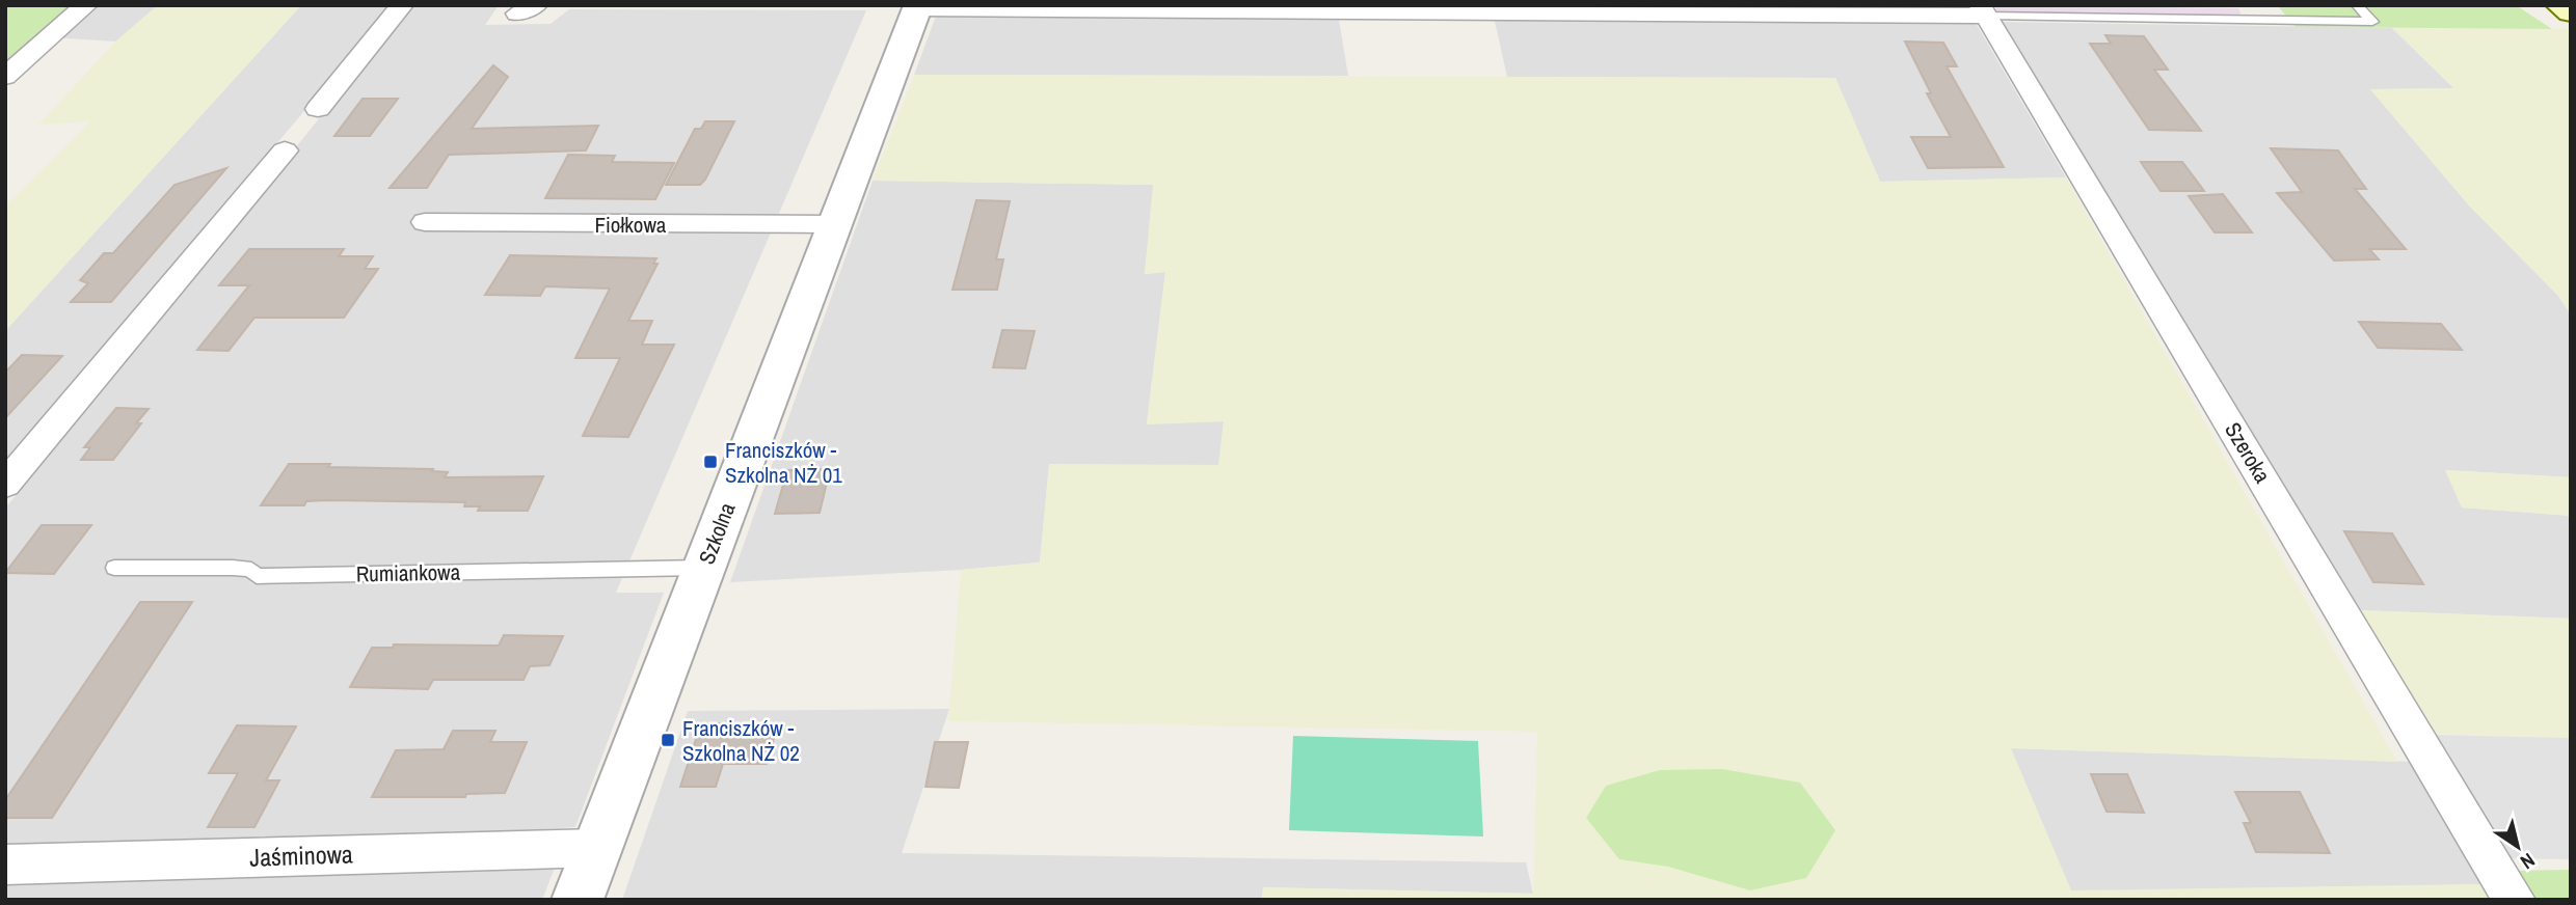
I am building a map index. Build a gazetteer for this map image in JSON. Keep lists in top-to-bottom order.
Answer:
{
  "streets": {
    "street": [
      "Fiołkowa",
      "Szeroka",
      "Szkolna",
      "Jaśminowa"
    ],
    "lane": ["Rumiankowa"]
  },
  "crossings": [
    ["Fiołkowa", "Szkolna"],
    ["Szkolna", "Rumiankowa"],
    ["Szkolna", "Jaśminowa"]
  ],
  "places": {
    "transit": ["Franciszków - Szkolna NŻ 01", "Franciszków - Szkolna NŻ 02"]
  },
  "north": "bottom right"
}
